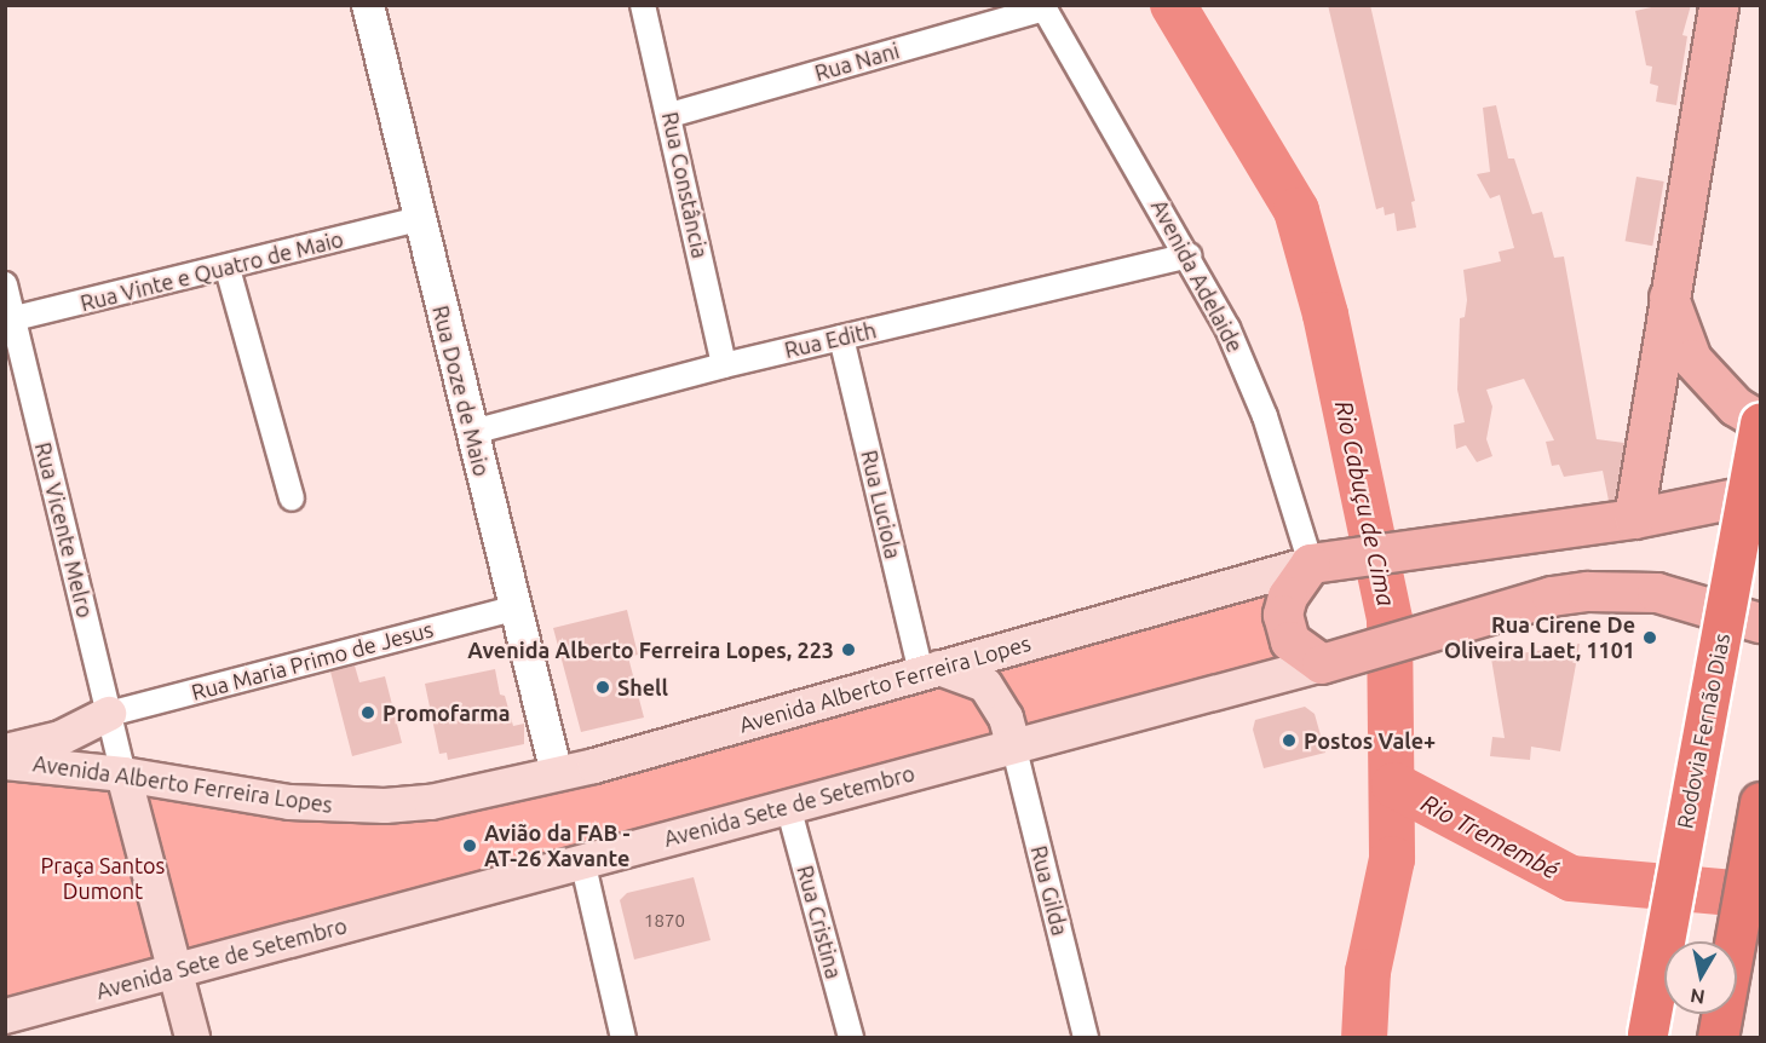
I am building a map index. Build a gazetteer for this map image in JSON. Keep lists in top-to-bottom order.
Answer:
{
  "streets": {
    "highway": ["Rodovia Fernão Dias"],
    "main road": ["Avenida Alberto Ferreira Lopes", "Avenida Sete de Setembro"],
    "street": [
      "Rua Nani",
      "Rua Constância",
      "Rua Vinte e Quatro de Maio",
      "Avenida Adelaide",
      "Rua Edith",
      "Rua Doze de Maio",
      "Rua Luciola",
      "Rua Vicente Melro",
      "Rua Maria Primo de Jesus",
      "Rua Gilda",
      "Rua Cristina"
    ]
  },
  "crossings": [
    ["Rua Nani", "Rua Constância"],
    ["Rua Nani", "Avenida Adelaide"],
    ["Rua Constância", "Rua Edith"],
    ["Rua Vinte e Quatro de Maio", "Rua Doze de Maio"],
    ["Rua Vinte e Quatro de Maio", "Rua Vicente Melro"],
    ["Avenida Adelaide", "Rua Edith"],
    ["Avenida Adelaide", "Avenida Alberto Ferreira Lopes"],
    ["Rua Edith", "Rua Doze de Maio"],
    ["Rua Edith", "Rua Luciola"],
    ["Rua Doze de Maio", "Rua Maria Primo de Jesus"],
    ["Rua Doze de Maio", "Avenida Alberto Ferreira Lopes"],
    ["Rua Luciola", "Avenida Alberto Ferreira Lopes"],
    ["Rua Vicente Melro", "Rua Maria Primo de Jesus"],
    ["Rua Vicente Melro", "Avenida Alberto Ferreira Lopes"],
    ["Avenida Sete de Setembro", "Rua Gilda"],
    ["Avenida Sete de Setembro", "Rua Cristina"]
  ],
  "water": ["Rio Cabuçu de Cima", "Rio Tremembé"],
  "parks": ["Praça Santos Dumont"],
  "places": [
    "Rua Cirene De Oliveira Laet, 1101",
    "Avenida Alberto Ferreira Lopes, 223",
    "Shell",
    "Promofarma",
    "Postos Vale+",
    "Avião da FAB - AT-26 Xavante"
  ],
  "house_numbers": ["1870"],
  "north": "bottom"
}
